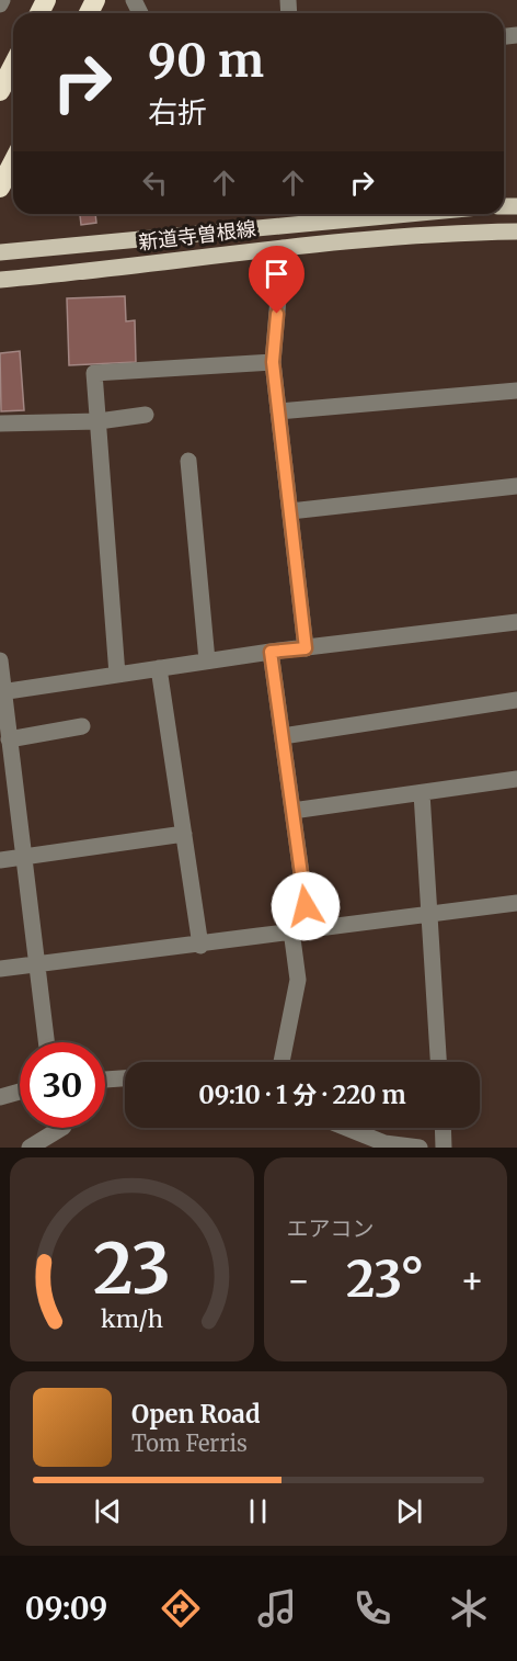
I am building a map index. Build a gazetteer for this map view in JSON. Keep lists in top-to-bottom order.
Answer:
{
  "streets": {
    "main road": ["新道寺曽根線"]
  },
  "page": {
    "turn": ["90 m", "右折"],
    "limit": "30",
    "trip": "09:10 · 1 分 · 220 m",
    "tile": "エアコン",
    "heat": ["−", "23°", "+"],
    "song": ["Open Road", "Tom Ferris"],
    "tabs": "09:09",
    "gauge": ["23", "km/h"]
  }
}
